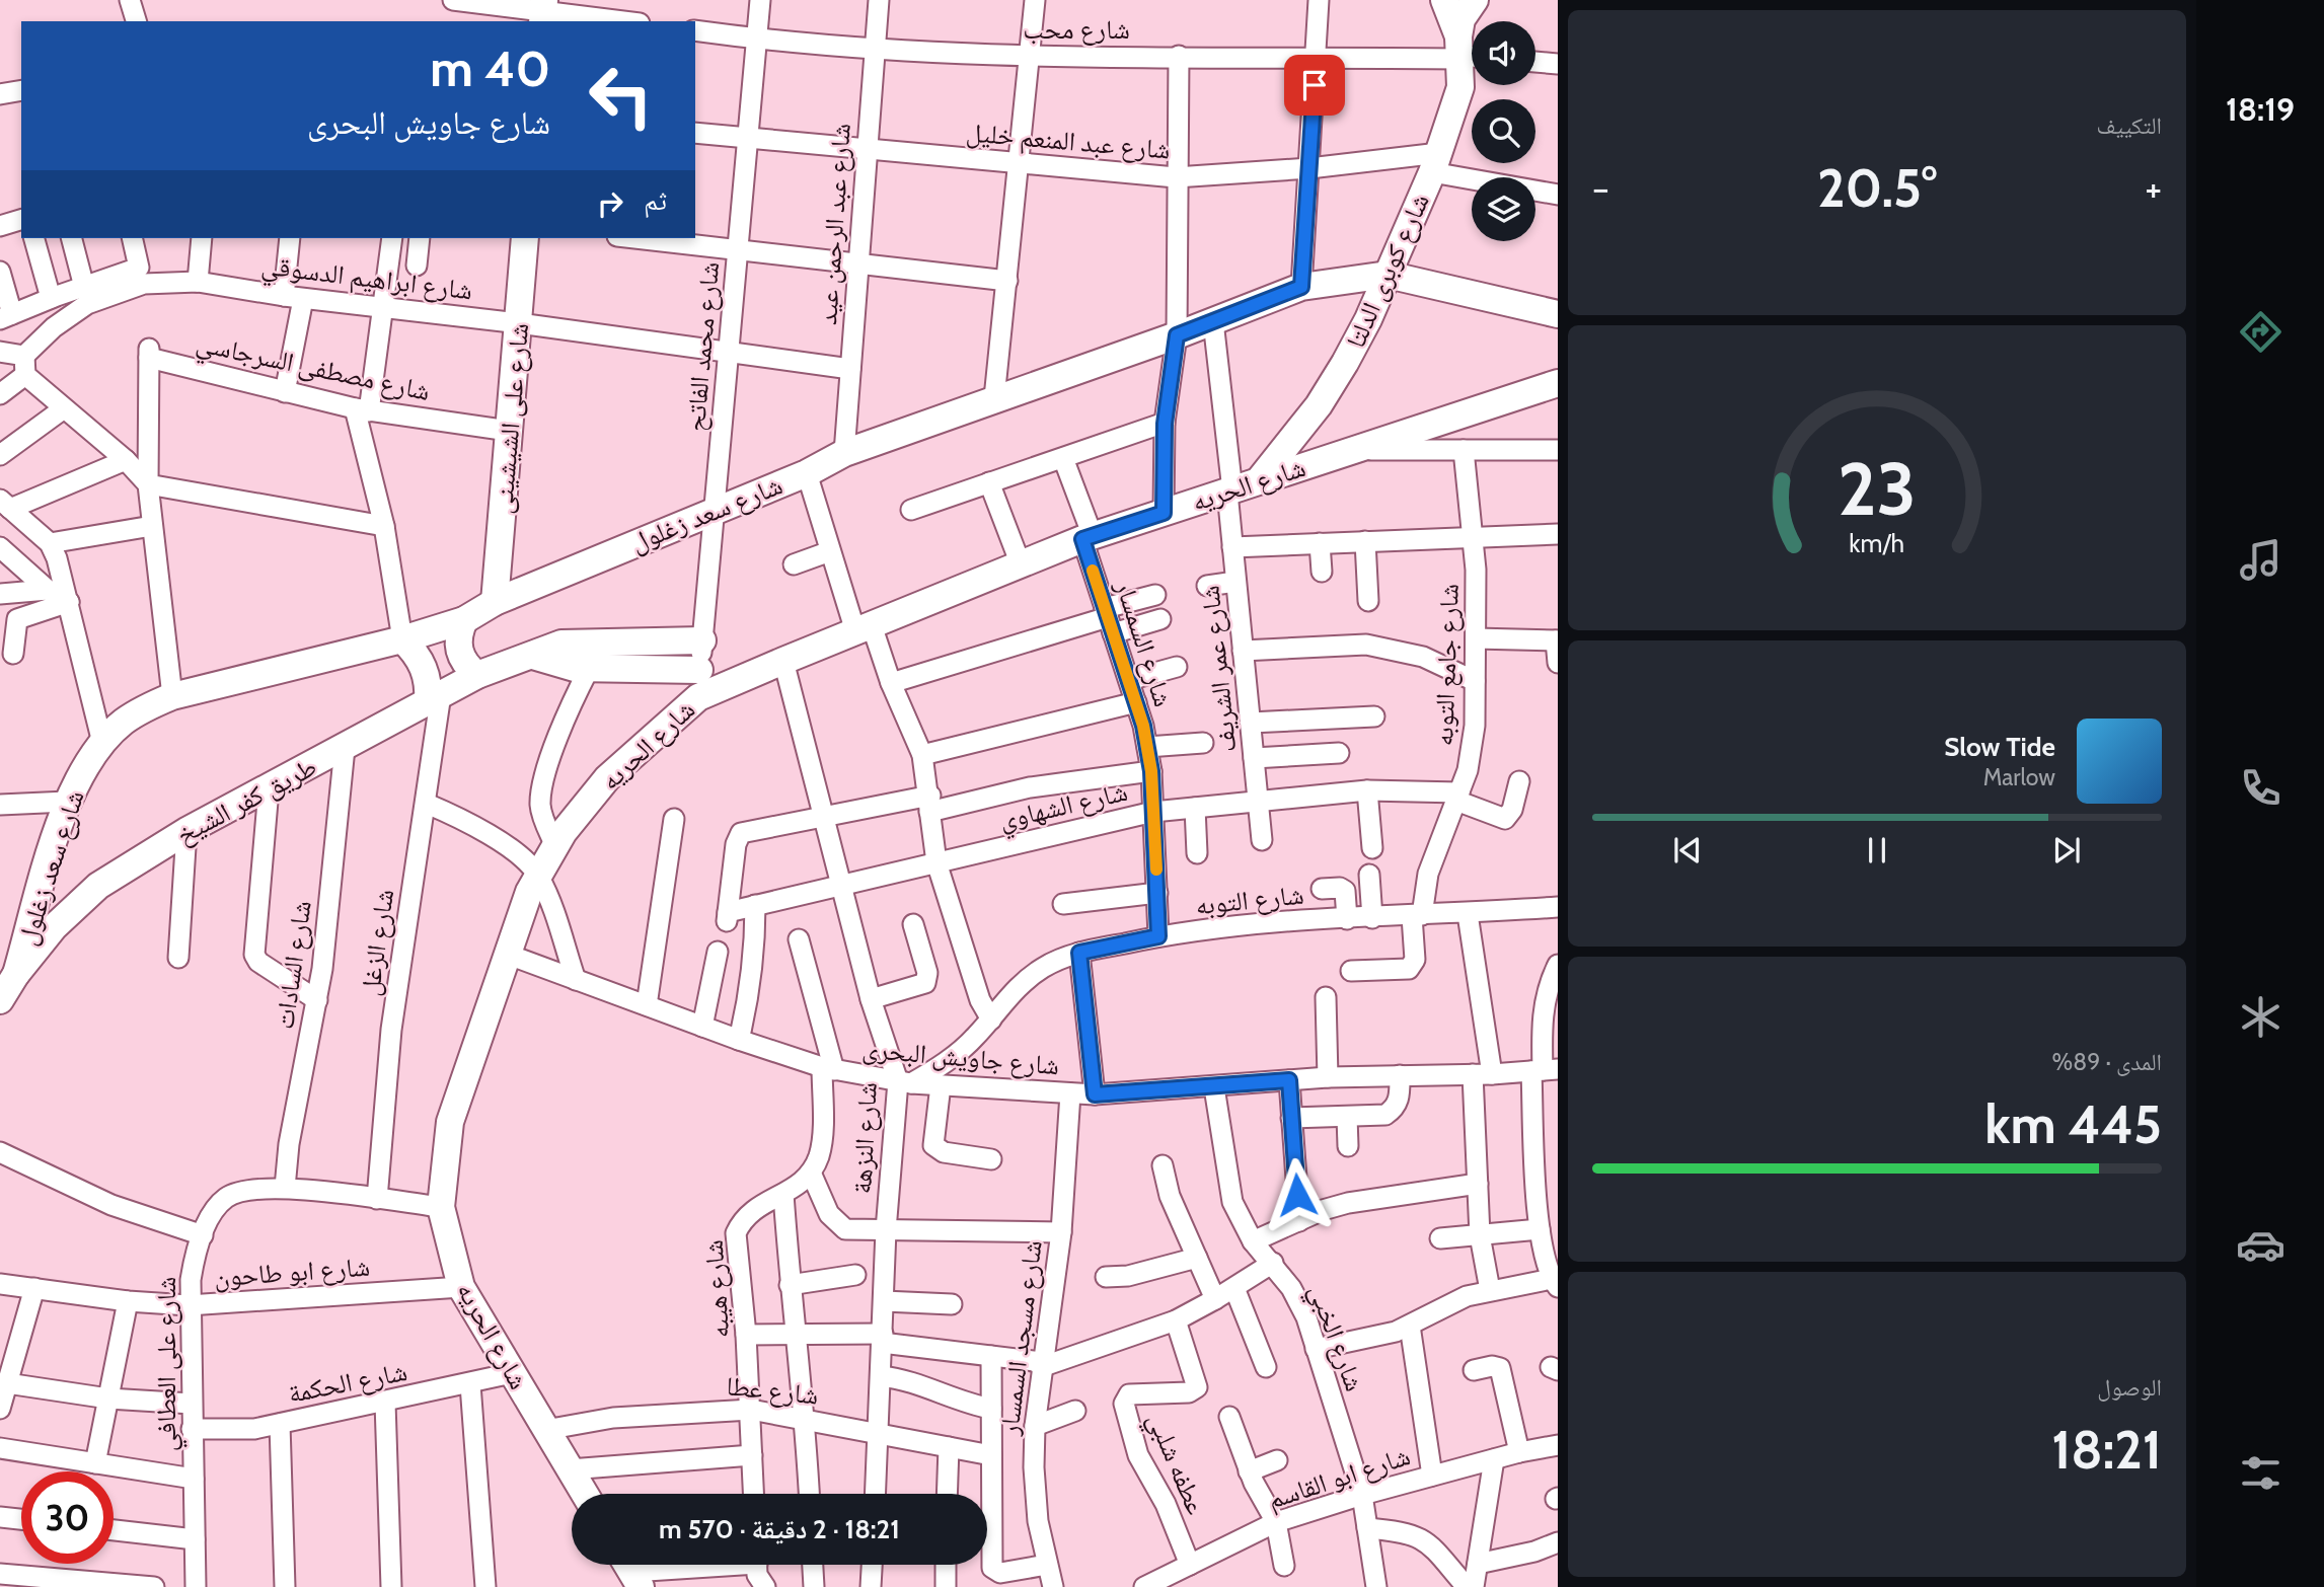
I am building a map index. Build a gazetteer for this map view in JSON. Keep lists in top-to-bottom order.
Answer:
{
  "streets": {
    "street": [
      "شارع محب",
      "شارع عبد المنعم خليل",
      "شارع عبد الرحمن عيد",
      "شارع كوبرى الدلتا",
      "شارع ابراهيم الدسوقي",
      "شارع محمد الفاتح",
      "شارع مصطفى السرجاسي",
      "شارع على الشيشينى",
      "شارع الحريه",
      "شارع سعد زغلول",
      "شارع السمسار",
      "شارع جامع التوبه",
      "شارع عمر الشريف",
      "طريق كفر الشيخ",
      "شارع الشهاوي",
      "شارع التوبه",
      "شارع الزغل",
      "شارع السادات",
      "شارع جاويش البحرى",
      "شارع النزهة",
      "شارع ابو طاحون",
      "شارع هيبه",
      "شارع مسجد السمسار",
      "شارع الخبي",
      "شارع على العطافي",
      "شارع الحكمة",
      "شارع عطا",
      "عطفه شلبي",
      "شارع ابو القاسم"
    ]
  },
  "crossings": [
    ["شارع محب", "شارع عبد الرحمن عيد"],
    ["شارع محب", "شارع كوبرى الدلتا"],
    ["شارع محب", "شارع محمد الفاتح"],
    ["شارع عبد المنعم خليل", "شارع عبد الرحمن عيد"],
    ["شارع عبد المنعم خليل", "شارع كوبرى الدلتا"],
    ["شارع عبد المنعم خليل", "شارع محمد الفاتح"],
    ["شارع عبد الرحمن عيد", "شارع ابراهيم الدسوقي"],
    ["شارع عبد الرحمن عيد", "شارع سعد زغلول"],
    ["شارع كوبرى الدلتا", "شارع الحريه"],
    ["شارع كوبرى الدلتا", "شارع سعد زغلول"],
    ["شارع ابراهيم الدسوقي", "شارع محمد الفاتح"],
    ["شارع ابراهيم الدسوقي", "شارع على الشيشينى"],
    ["شارع محمد الفاتح", "شارع الحريه"],
    ["شارع محمد الفاتح", "شارع سعد زغلول"],
    ["شارع محمد الفاتح", "طريق كفر الشيخ"],
    ["شارع مصطفى السرجاسي", "شارع على الشيشينى"],
    ["شارع على الشيشينى", "شارع سعد زغلول"],
    ["شارع الحريه", "شارع السمسار"],
    ["شارع الحريه", "شارع عمر الشريف"],
    ["شارع الحريه", "شارع جاويش البحرى"],
    ["شارع الحريه", "شارع النزهة"],
    ["شارع الحريه", "شارع ابو طاحون"],
    ["شارع الحريه", "شارع على العطافي"],
    ["شارع الحريه", "شارع الحكمة"],
    ["شارع الحريه", "شارع عطا"],
    ["شارع سعد زغلول", "شارع عمر الشريف"],
    ["شارع سعد زغلول", "طريق كفر الشيخ"],
    ["شارع السمسار", "شارع الشهاوي"],
    ["شارع السمسار", "شارع التوبه"],
    ["شارع جامع التوبه", "شارع الشهاوي"],
    ["شارع جامع التوبه", "شارع التوبه"],
    ["شارع عمر الشريف", "شارع الشهاوي"],
    ["طريق كفر الشيخ", "شارع الزغل"],
    ["طريق كفر الشيخ", "شارع السادات"],
    ["شارع الشهاوي", "شارع النزهة"],
    ["شارع التوبه", "شارع جاويش البحرى"],
    ["شارع التوبه", "شارع النزهة"],
    ["شارع الزغل", "شارع على العطافي"],
    ["شارع السادات", "شارع على العطافي"],
    ["شارع جاويش البحرى", "شارع النزهة"],
    ["شارع جاويش البحرى", "شارع مسجد السمسار"],
    ["شارع جاويش البحرى", "شارع الخبي"],
    ["شارع النزهة", "شارع عطا"],
    ["شارع ابو طاحون", "شارع على العطافي"],
    ["شارع هيبه", "شارع عطا"],
    ["شارع الخبي", "شارع ابو القاسم"],
    ["شارع على العطافي", "شارع الحكمة"],
    ["عطفه شلبي", "شارع ابو القاسم"]
  ],
  "page": {
    "tabs": "18:19",
    "tile": [
      "التكييف",
      ["المدى · 89%", "445 km"],
      ["الوصول", "18:21"]
    ],
    "turn": ["40 m", "شارع جاويش البحرى"],
    "heat": ["−", "20.5°", "+"],
    "then": "ثم",
    "song": ["Slow Tide", "Marlow"],
    "limit": "30",
    "trip": "18:21 · 2 دقيقة · 570 m",
    "gauge": ["23", "km/h"]
  }
}
